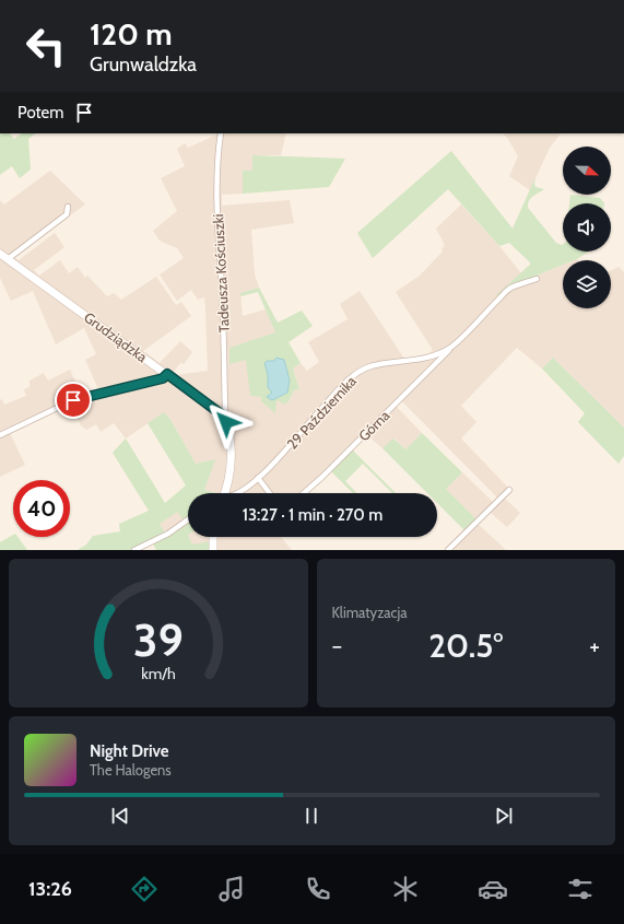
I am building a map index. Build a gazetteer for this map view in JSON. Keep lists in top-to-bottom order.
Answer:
{
  "streets": {
    "street": [
      "Tadeusza Kościuszki",
      "Grudziądzka",
      "29 Października",
      "Górna"
    ]
  },
  "crossings": [
    ["Tadeusza Kościuszki", "Grudziądzka"],
    ["29 Października", "Górna"]
  ],
  "north": "right",
  "page": {
    "turn": ["120 m", "Grunwaldzka"],
    "then": "Potem",
    "limit": "40",
    "trip": "13:27 · 1 min · 270 m",
    "tile": "Klimatyzacja",
    "heat": ["−", "20.5°", "+"],
    "song": ["Night Drive", "The Halogens"],
    "tabs": "13:26",
    "gauge": ["39", "km/h"]
  }
}
